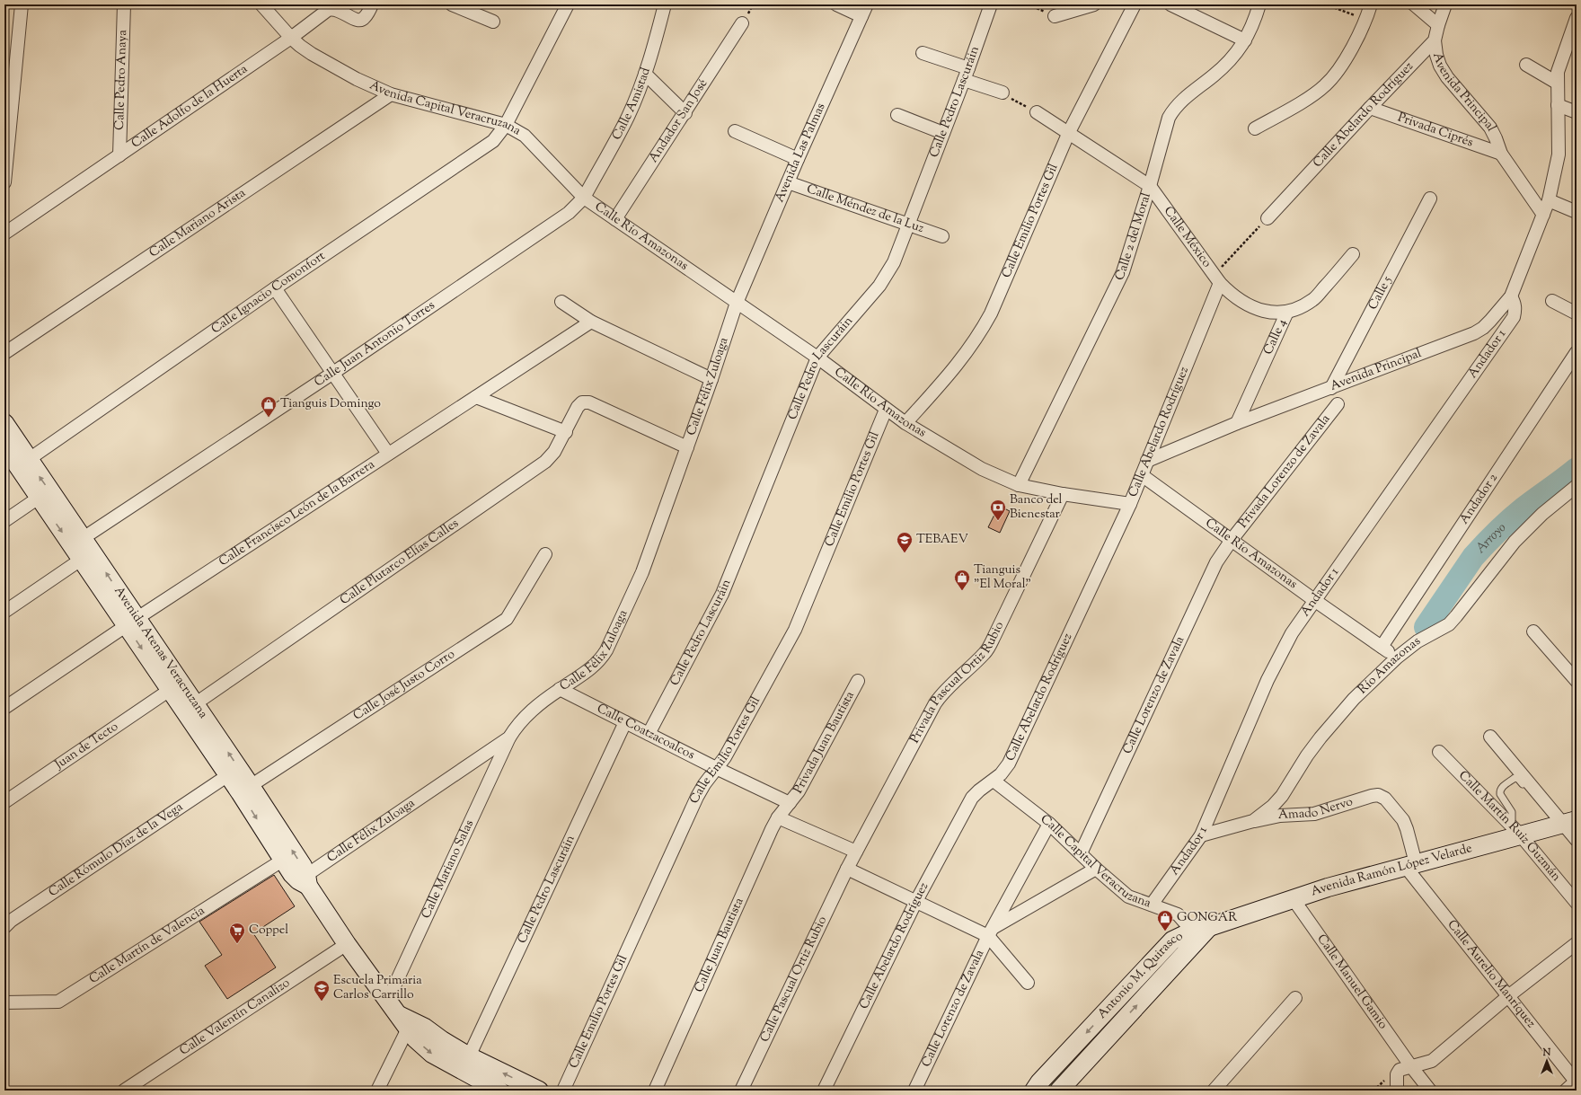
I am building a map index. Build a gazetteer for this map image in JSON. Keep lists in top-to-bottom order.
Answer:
{
  "streets": {
    "main road": ["Avenida Atenas Veracruzana", "Avenida Ramón López Velarde", "Antonio M. Quirasco"],
    "street": [
      "Calle Pedro Anaya",
      "Avenida Principal",
      "Calle Pedro Lascuráin",
      "Calle Amistad",
      "Calle Adolfo de la Huerta",
      "Avenida Capital Veracruzana",
      "Calle Abelardo Rodríguez",
      "Andador San José",
      "Privada Ciprés",
      "Avenida Las Palmas",
      "Calle Méndez de la Luz",
      "Calle Emilio Portes Gil",
      "Calle Mariano Arista",
      "Calle Río Amazonas",
      "Calle 2 del Moral",
      "Calle México",
      "Calle Ignacio Comonfort",
      "Calle 5",
      "Calle 4",
      "Calle Juan Antonio Torres",
      "Andador 1",
      "Calle Félix Zuloaga",
      "Privada Lorenzo de Zavala",
      "Andador 2",
      "Calle Francisco León de la Barrera",
      "Calle Plutarco Elías Calles",
      "Río Amazonas",
      "Privada Pascual Ortiz Rubio",
      "Calle José Justo Corro",
      "Calle Lorenzo de Zavala",
      "Calle Coatzacoalcos",
      "Privada Juan Bautista",
      "Juan de Tecto",
      "Amado Nervo",
      "Calle Martín Ruiz Guzmán",
      "Calle Rómulo Díaz de la Vega",
      "Calle Capital Veracruzana",
      "Calle Mariano Salas",
      "Calle Martín de Valencia",
      "Calle Juan Bautista",
      "Calle Aurelio Manríquez",
      "Calle Pascual Ortiz Rubio",
      "Calle Manuel Gamio",
      "Calle Valentín Canalizo"
    ]
  },
  "crossings": [
    ["Calle Pedro Anaya", "Calle Adolfo de la Huerta"],
    ["Avenida Principal", "Calle Abelardo Rodríguez"],
    ["Avenida Principal", "Privada Ciprés"],
    ["Avenida Principal", "Calle 5"],
    ["Avenida Principal", "Calle 4"],
    ["Avenida Principal", "Andador 1"],
    ["Calle Pedro Lascuráin", "Calle Méndez de la Luz"],
    ["Calle Pedro Lascuráin", "Calle Río Amazonas"],
    ["Calle Pedro Lascuráin", "Avenida Atenas Veracruzana"],
    ["Calle Pedro Lascuráin", "Calle Coatzacoalcos"],
    ["Calle Amistad", "Avenida Capital Veracruzana"],
    ["Calle Amistad", "Calle Río Amazonas"],
    ["Calle Amistad", "Calle Juan Antonio Torres"],
    ["Calle Adolfo de la Huerta", "Avenida Capital Veracruzana"],
    ["Avenida Capital Veracruzana", "Calle Mariano Arista"],
    ["Avenida Capital Veracruzana", "Calle Río Amazonas"],
    ["Avenida Capital Veracruzana", "Calle Ignacio Comonfort"],
    ["Avenida Capital Veracruzana", "Calle Juan Antonio Torres"],
    ["Calle Abelardo Rodríguez", "Privada Ciprés"],
    ["Calle Abelardo Rodríguez", "Calle Río Amazonas"],
    ["Calle Abelardo Rodríguez", "Calle México"],
    ["Calle Abelardo Rodríguez", "Calle Capital Veracruzana"],
    ["Andador San José", "Calle Río Amazonas"],
    ["Avenida Las Palmas", "Calle Méndez de la Luz"],
    ["Avenida Las Palmas", "Calle Río Amazonas"],
    ["Avenida Las Palmas", "Calle Félix Zuloaga"],
    ["Calle Emilio Portes Gil", "Calle Río Amazonas"],
    ["Calle Emilio Portes Gil", "Calle México"],
    ["Calle Emilio Portes Gil", "Calle Coatzacoalcos"],
    ["Calle Río Amazonas", "Calle 2 del Moral"],
    ["Calle Río Amazonas", "Calle Juan Antonio Torres"],
    ["Calle Río Amazonas", "Andador 1"],
    ["Calle Río Amazonas", "Calle Félix Zuloaga"],
    ["Calle Río Amazonas", "Privada Lorenzo de Zavala"],
    ["Calle Río Amazonas", "Andador 2"],
    ["Calle Río Amazonas", "Río Amazonas"],
    ["Calle Río Amazonas", "Privada Pascual Ortiz Rubio"],
    ["Calle Río Amazonas", "Calle Lorenzo de Zavala"],
    ["Calle 2 del Moral", "Calle México"],
    ["Calle México", "Calle 4"],
    ["Calle Ignacio Comonfort", "Avenida Atenas Veracruzana"],
    ["Calle Juan Antonio Torres", "Avenida Atenas Veracruzana"],
    ["Andador 1", "Río Amazonas"],
    ["Andador 1", "Calle Capital Veracruzana"],
    ["Calle Félix Zuloaga", "Calle Plutarco Elías Calles"],
    ["Calle Félix Zuloaga", "Avenida Atenas Veracruzana"],
    ["Calle Félix Zuloaga", "Calle Coatzacoalcos"],
    ["Calle Félix Zuloaga", "Calle Mariano Salas"],
    ["Privada Lorenzo de Zavala", "Calle Lorenzo de Zavala"],
    ["Calle Francisco León de la Barrera", "Avenida Atenas Veracruzana"],
    ["Calle Plutarco Elías Calles", "Avenida Atenas Veracruzana"],
    ["Avenida Atenas Veracruzana", "Calle José Justo Corro"],
    ["Avenida Atenas Veracruzana", "Juan de Tecto"],
    ["Avenida Atenas Veracruzana", "Calle Rómulo Díaz de la Vega"],
    ["Avenida Atenas Veracruzana", "Calle Mariano Salas"],
    ["Avenida Atenas Veracruzana", "Calle Martín de Valencia"],
    ["Avenida Atenas Veracruzana", "Calle Valentín Canalizo"],
    ["Río Amazonas", "Amado Nervo"],
    ["Privada Pascual Ortiz Rubio", "Calle Pascual Ortiz Rubio"],
    ["Calle Lorenzo de Zavala", "Calle Capital Veracruzana"],
    ["Calle Coatzacoalcos", "Privada Juan Bautista"],
    ["Calle Coatzacoalcos", "Calle Juan Bautista"],
    ["Privada Juan Bautista", "Calle Juan Bautista"],
    ["Amado Nervo", "Avenida Ramón López Velarde"],
    ["Amado Nervo", "Calle Aurelio Manríquez"],
    ["Calle Martín Ruiz Guzmán", "Avenida Ramón López Velarde"],
    ["Calle Capital Veracruzana", "Avenida Ramón López Velarde"],
    ["Calle Capital Veracruzana", "Antonio M. Quirasco"],
    ["Avenida Ramón López Velarde", "Calle Aurelio Manríquez"],
    ["Avenida Ramón López Velarde", "Antonio M. Quirasco"],
    ["Avenida Ramón López Velarde", "Calle Manuel Gamio"]
  ],
  "water": ["Arroyo"],
  "places": {
    "shop": ["Tianguis Domingo", "Tianguis \"El Moral\"", "GONGAR"],
    "bank": ["Banco del Bienestar"],
    "school or university": ["TEBAEV", "Escuela Primaria Carlos Carrillo"],
    "supermarket": ["Coppel"]
  },
  "north": "top"
}
